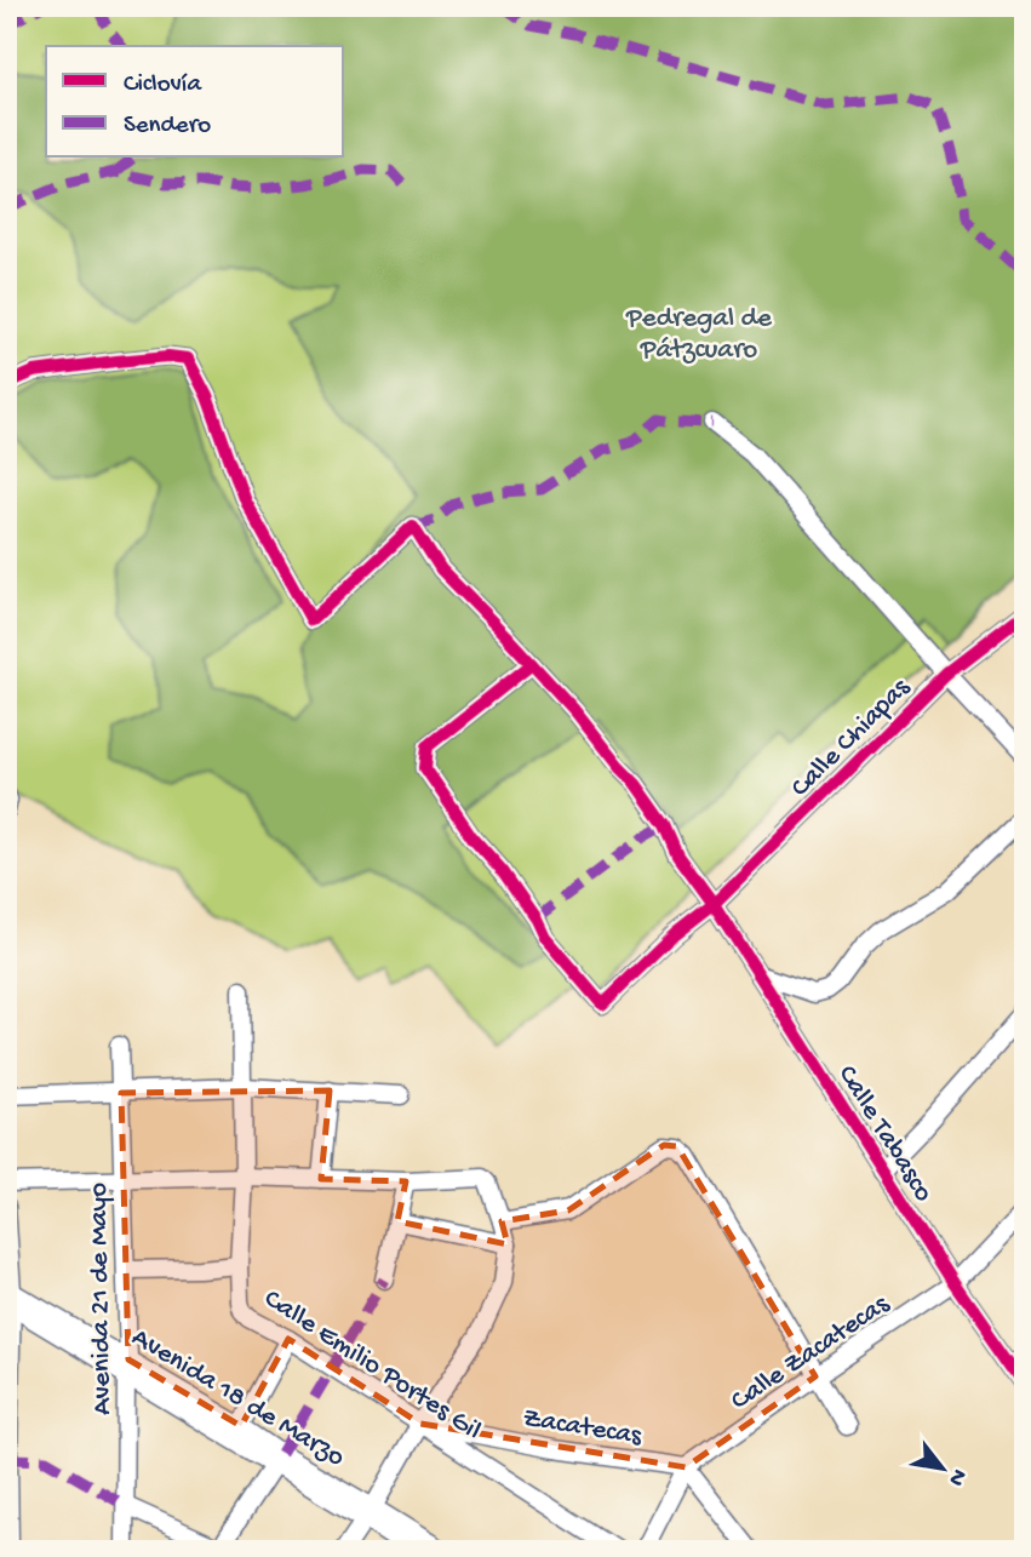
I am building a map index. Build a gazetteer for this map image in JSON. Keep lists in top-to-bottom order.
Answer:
{
  "streets": {
    "street": [
      "Calle Chiapas",
      "Calle Tabasco",
      "Avenida 21 de Mayo",
      "Calle Zacatecas",
      "Calle Emilio Portes Gil",
      "Avenida 18 de Marzo",
      "Zacatecas"
    ]
  },
  "crossings": [
    ["Calle Chiapas", "Calle Tabasco"],
    ["Calle Tabasco", "Calle Zacatecas"],
    ["Avenida 21 de Mayo", "Avenida 18 de Marzo"],
    ["Calle Zacatecas", "Zacatecas"],
    ["Calle Emilio Portes Gil", "Zacatecas"]
  ],
  "parks": ["Pedregal de Pátzcuaro"],
  "legend": ["Ciclovía", "Sendero"],
  "north": "bottom right"
}
